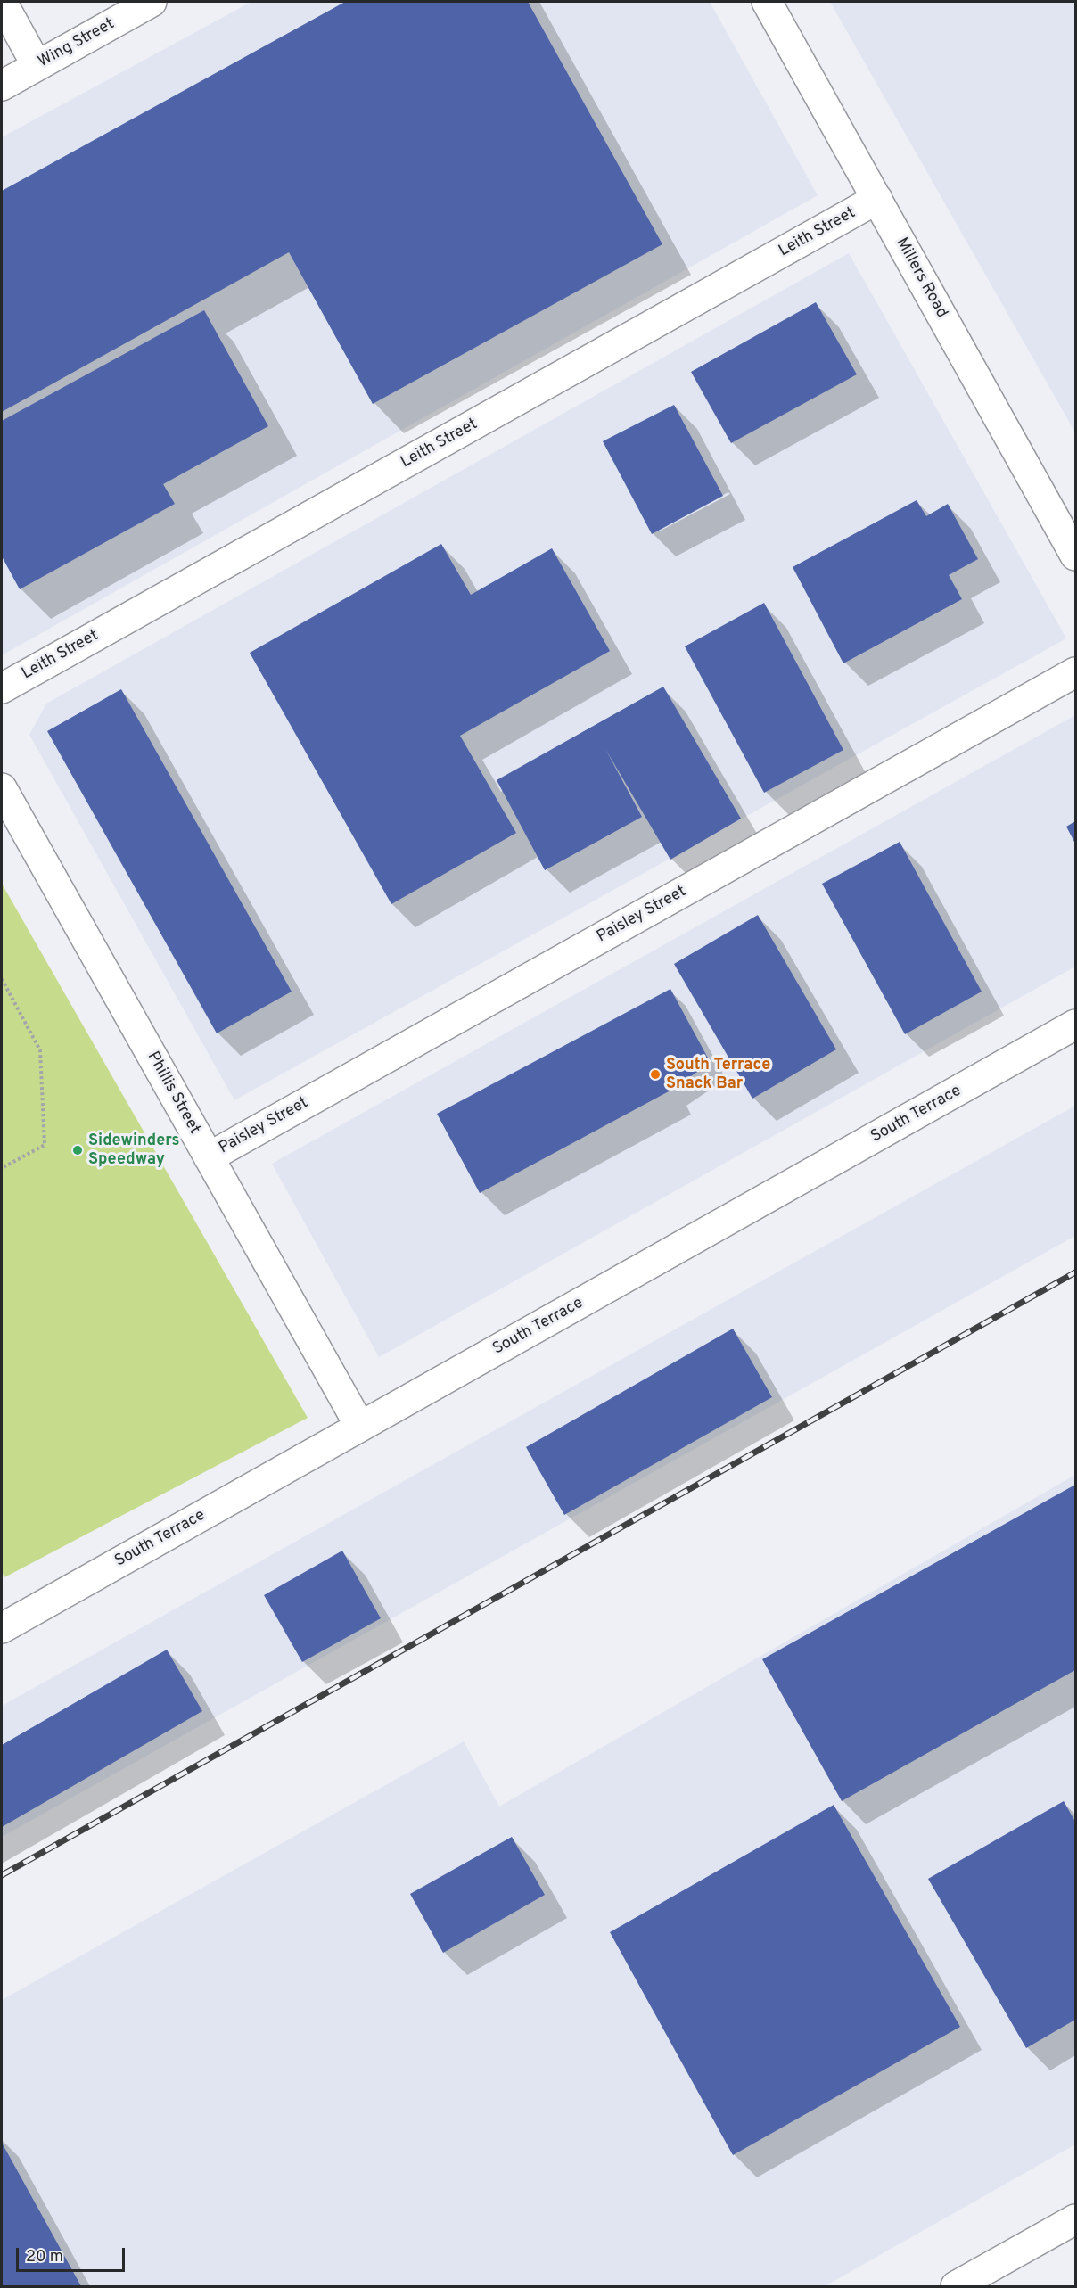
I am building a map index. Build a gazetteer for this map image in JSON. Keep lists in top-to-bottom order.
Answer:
{
  "streets": {
    "street": [
      "Wing Street",
      "Leith Street",
      "Millers Road",
      "Paisley Street",
      "Phillis Street",
      "South Terrace"
    ]
  },
  "crossings": [
    ["Leith Street", "Millers Road"],
    ["Paisley Street", "Phillis Street"],
    ["Phillis Street", "South Terrace"]
  ],
  "places": ["South Terrace Snack Bar", "Sidewinders Speedway"],
  "scale_bar": "20 m"
}
